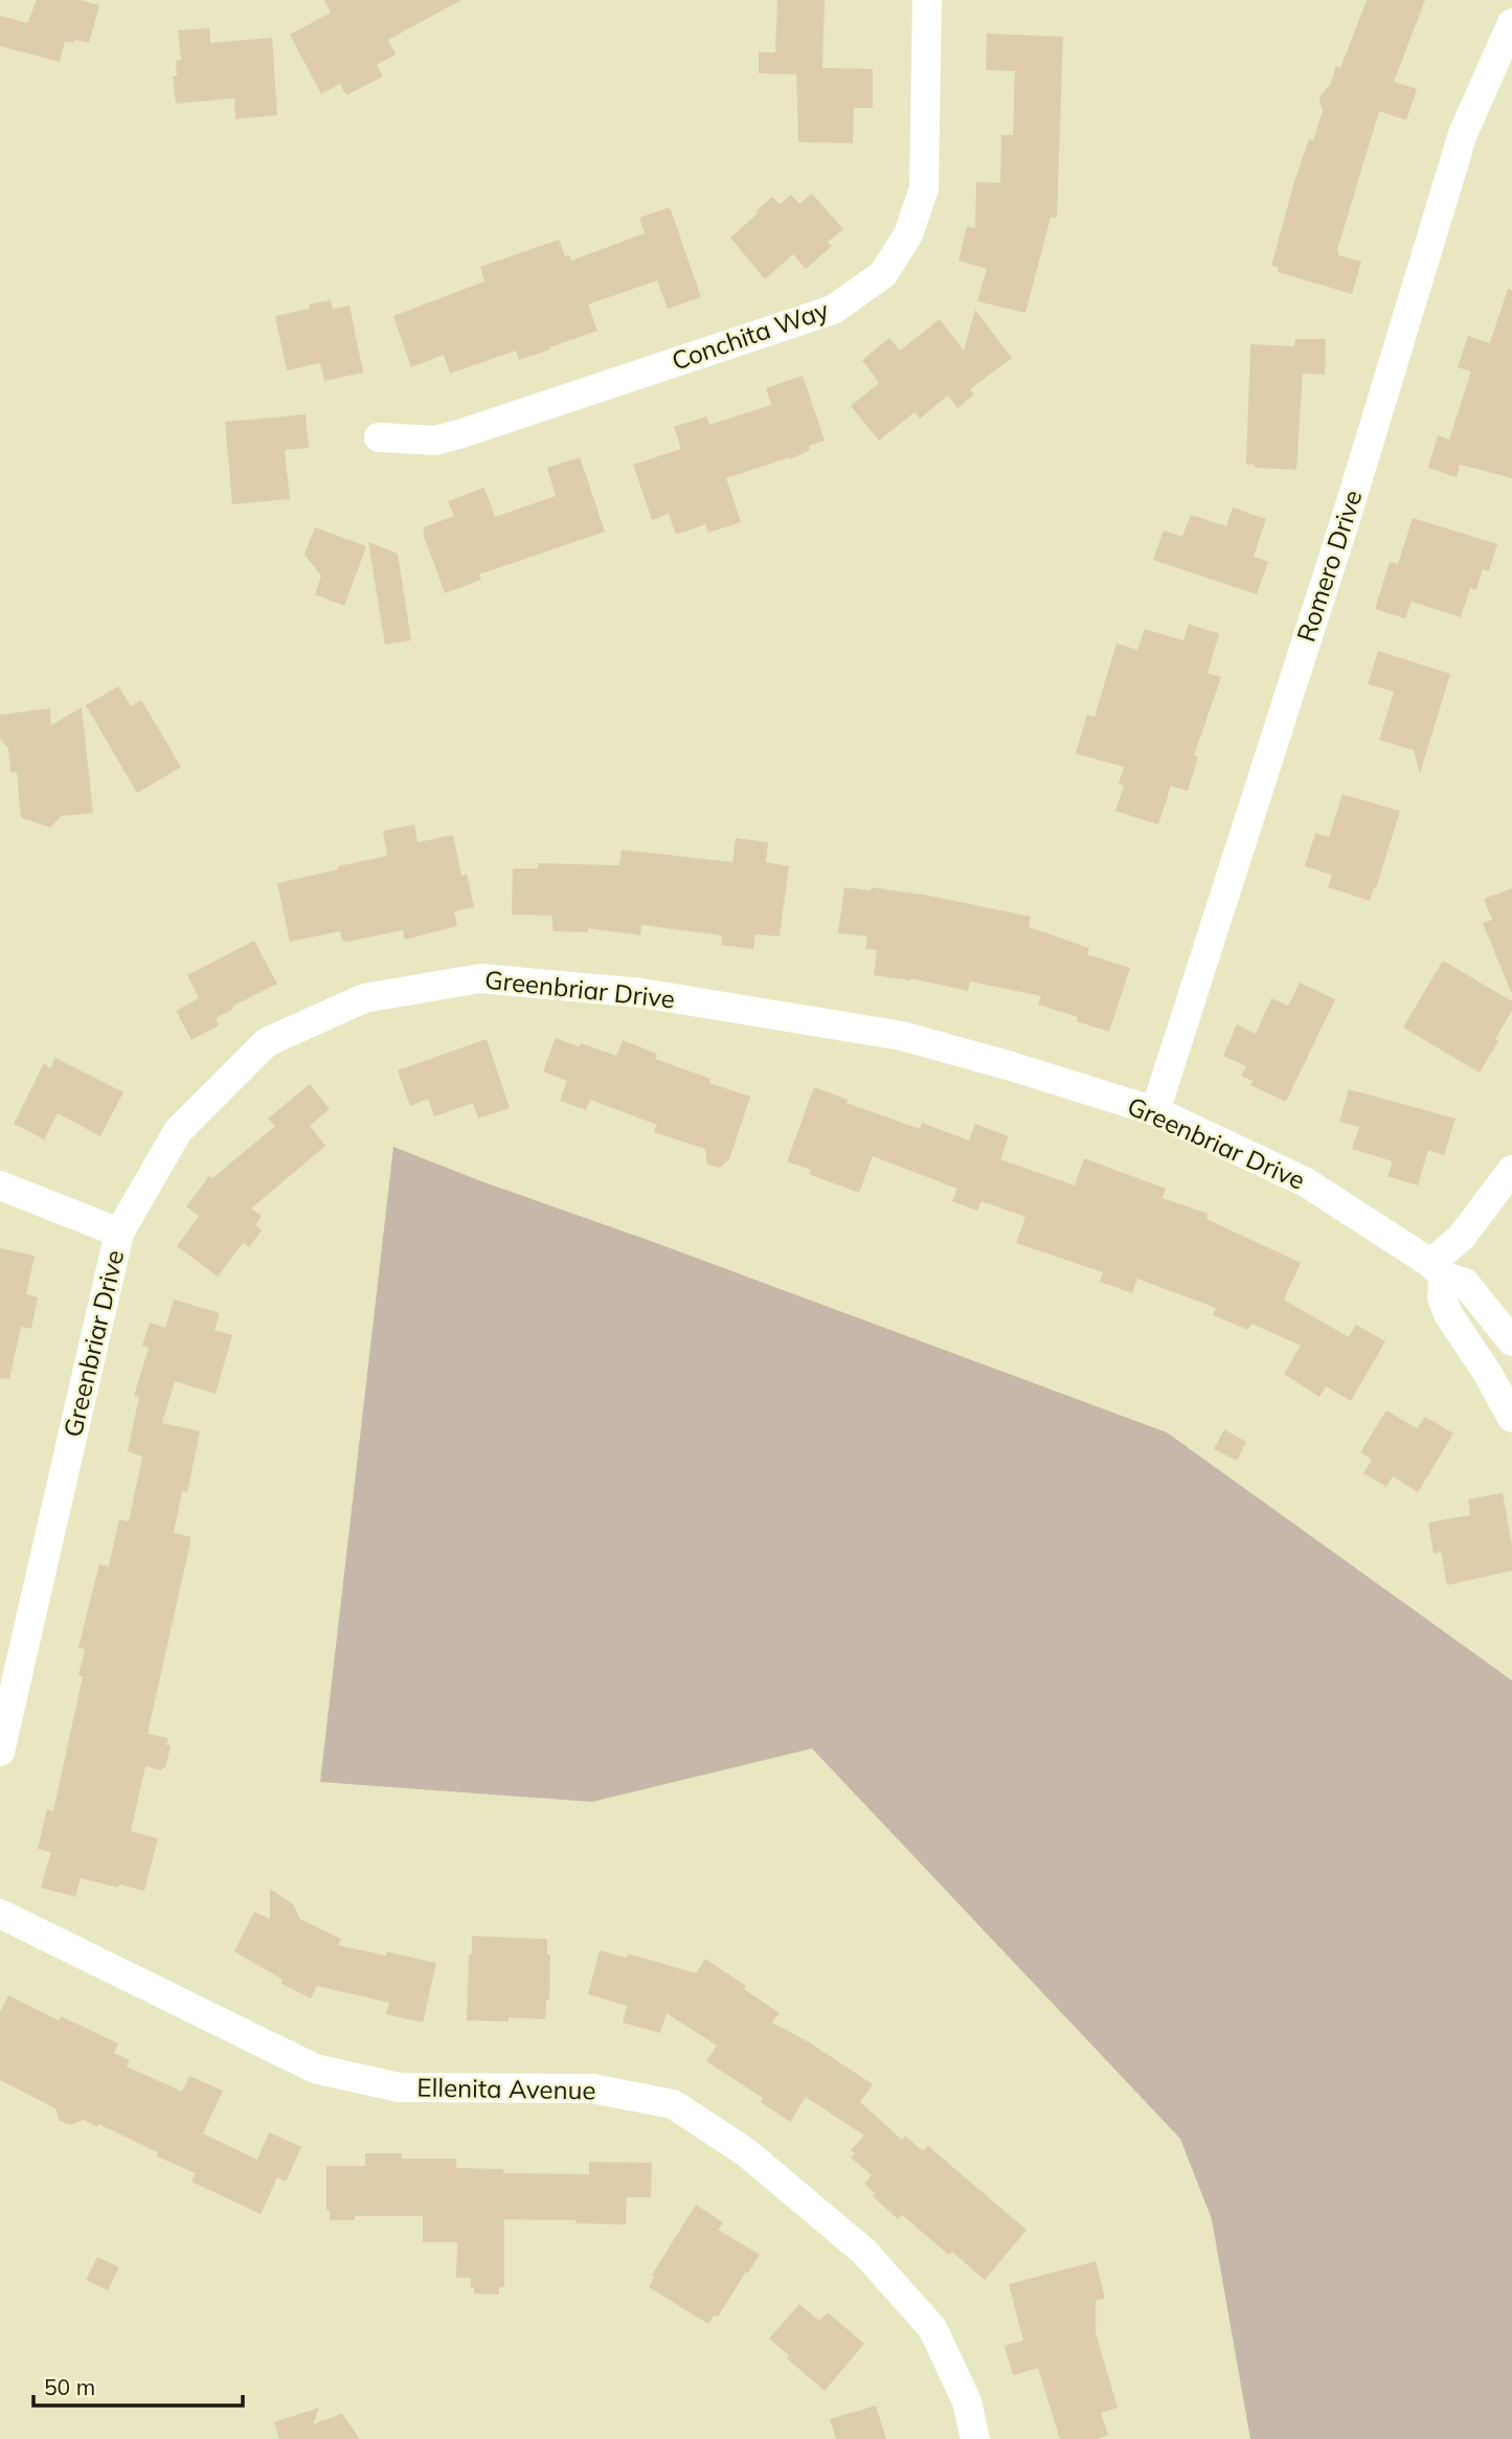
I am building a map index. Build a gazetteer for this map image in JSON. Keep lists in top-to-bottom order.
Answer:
{
  "streets": {
    "street": [
      "Conchita Way",
      "Romero Drive",
      "Greenbriar Drive",
      "Ellenita Avenue"
    ]
  },
  "crossings": [
    ["Romero Drive", "Greenbriar Drive"]
  ],
  "scale_bar": "50 m"
}
